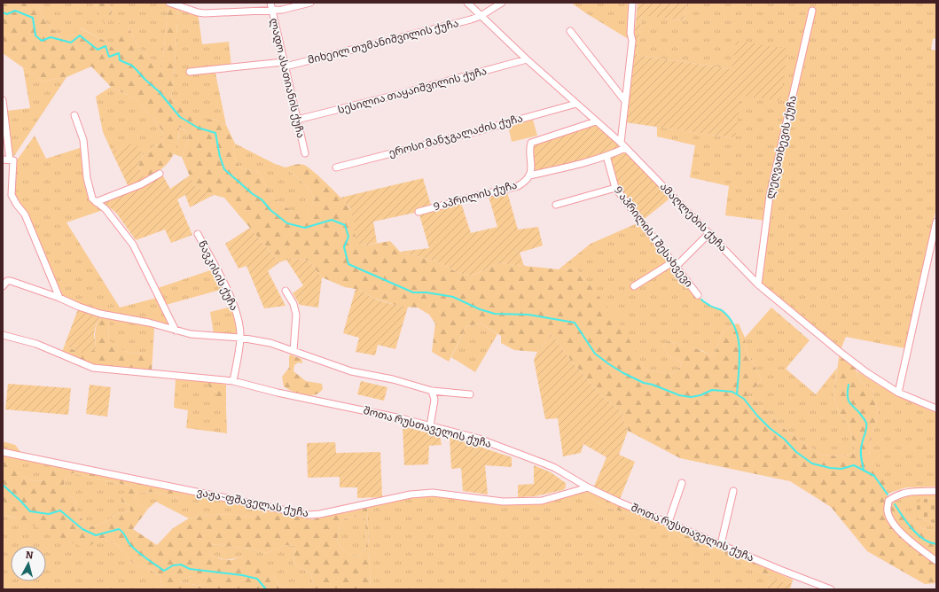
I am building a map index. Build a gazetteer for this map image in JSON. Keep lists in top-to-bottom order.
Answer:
{
  "streets": {
    "street": [
      "მიხეილ თუმანიშვილის ქუჩა",
      "ლადო ასათიანის ქუჩა",
      "სესილია თაყაიშვილის ქუჩა",
      "ეროსი მანჯგალაძის ქუჩა",
      "ლეღვათხევის ქუჩა",
      "9 აპრილის ქუჩა",
      "ამაღლების ქუჩა",
      "9 აპრილის I შესახვევი",
      "წავკისის ქუჩა",
      "შოთა რუსთაველის ქუჩა",
      "ვაჟა-ფშაველას ქუჩა"
    ]
  },
  "crossings": [
    ["მიხეილ თუმანიშვილის ქუჩა", "ლადო ასათიანის ქუჩა"],
    ["მიხეილ თუმანიშვილის ქუჩა", "ამაღლების ქუჩა"],
    ["ლადო ასათიანის ქუჩა", "სესილია თაყაიშვილის ქუჩა"],
    ["სესილია თაყაიშვილის ქუჩა", "ამაღლების ქუჩა"],
    ["ეროსი მანჯგალაძის ქუჩა", "ამაღლების ქუჩა"],
    ["ლეღვათხევის ქუჩა", "ამაღლების ქუჩა"],
    ["9 აპრილის ქუჩა", "ამაღლების ქუჩა"],
    ["9 აპრილის ქუჩა", "9 აპრილის I შესახვევი"],
    ["წავკისის ქუჩა", "შოთა რუსთაველის ქუჩა"],
    ["შოთა რუსთაველის ქუჩა", "ვაჟა-ფშაველას ქუჩა"]
  ],
  "north": "top"
}
